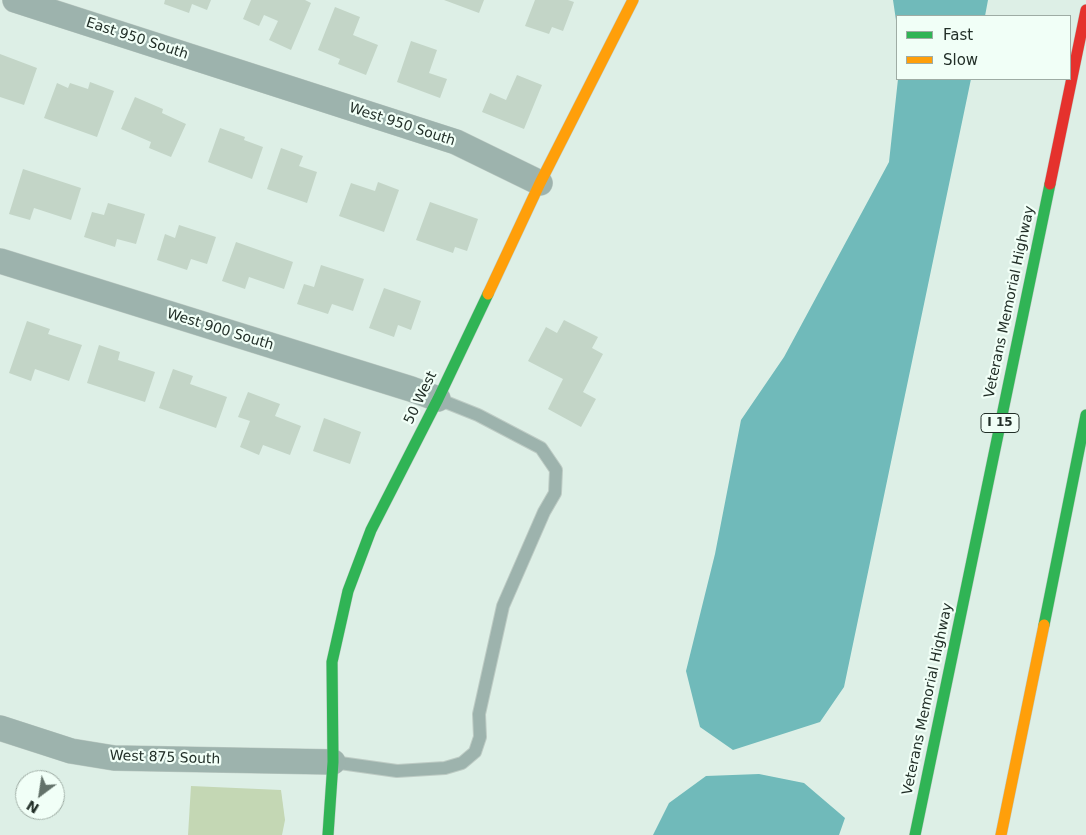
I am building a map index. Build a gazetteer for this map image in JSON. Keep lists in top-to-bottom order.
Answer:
{
  "streets": {
    "main road": ["Veterans Memorial Highway", "50 West", "I 15"],
    "street": [
      "East 950 South",
      "West 950 South",
      "West 900 South",
      "West 875 South"
    ]
  },
  "crossings": [
    ["East 950 South", "West 950 South"],
    ["West 950 South", "50 West"],
    ["West 900 South", "50 West"],
    ["50 West", "West 875 South"]
  ],
  "legend": ["Fast", "Slow"],
  "north": "bottom left"
}
